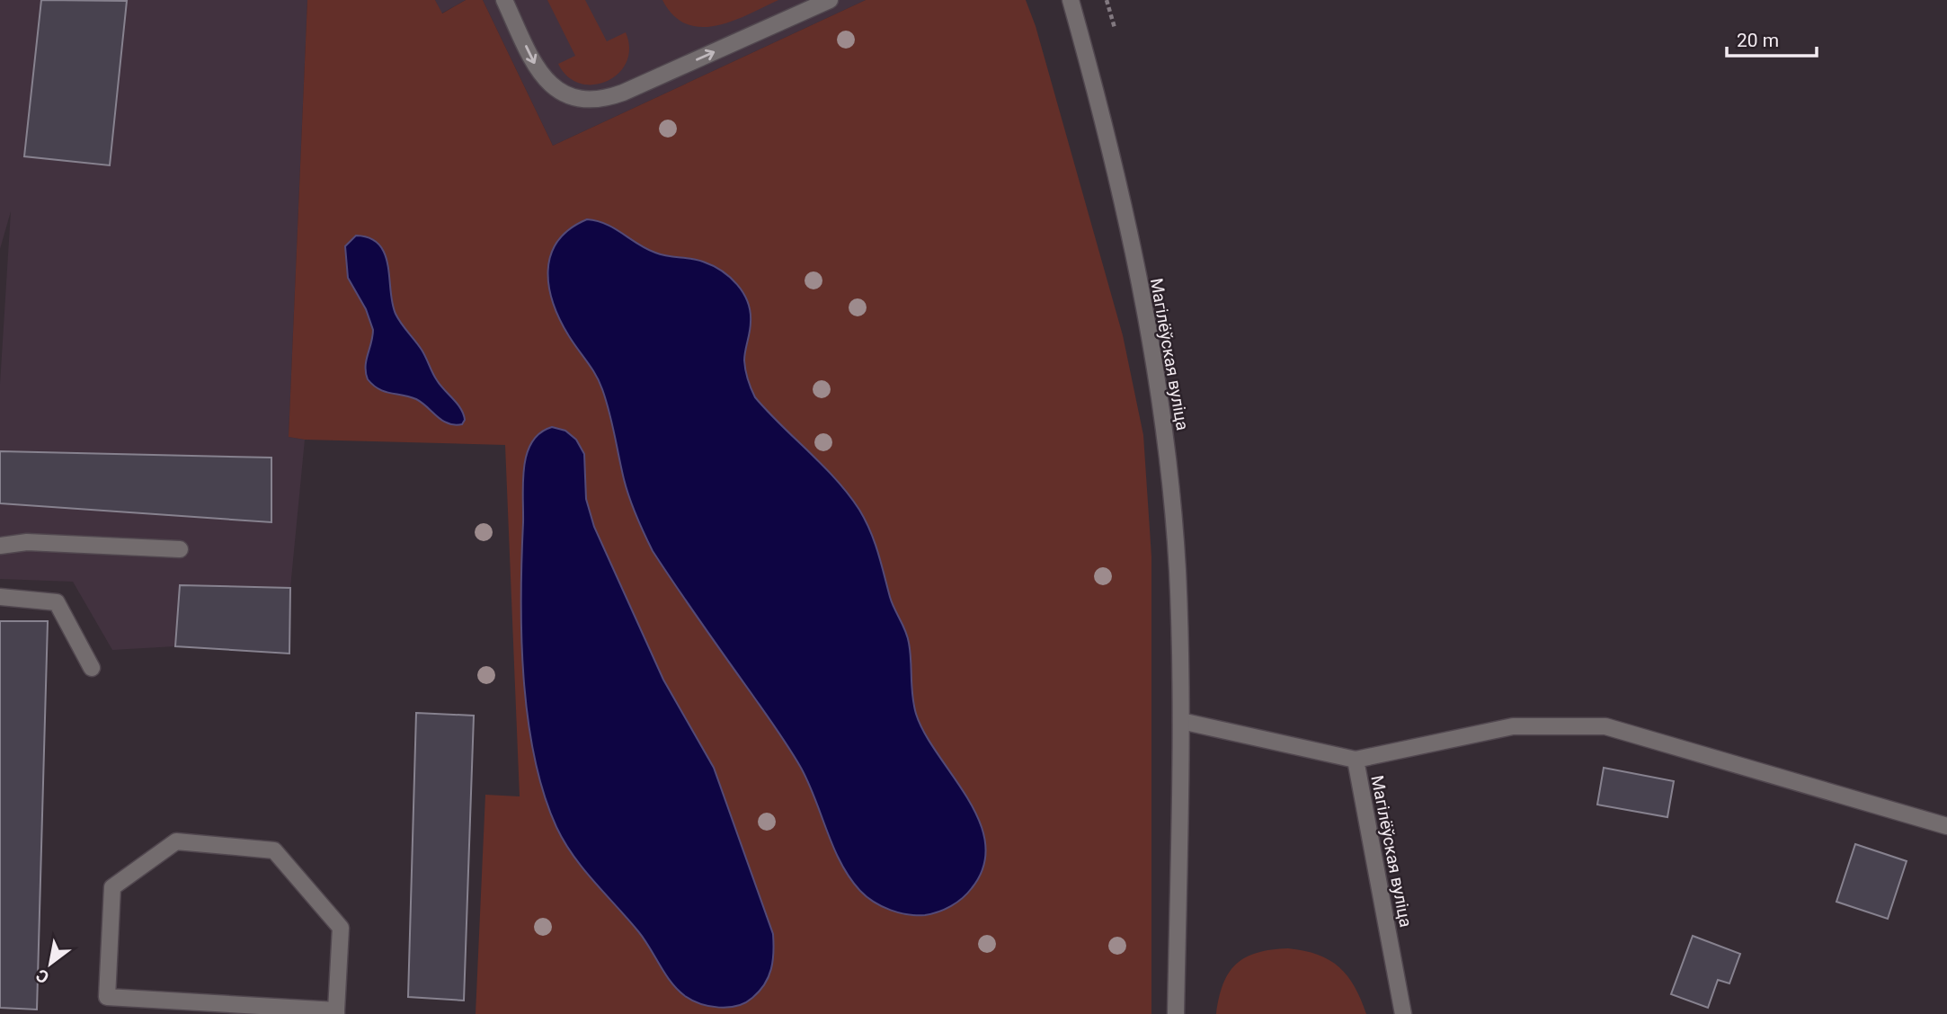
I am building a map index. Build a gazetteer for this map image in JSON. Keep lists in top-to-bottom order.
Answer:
{
  "streets": {
    "street": ["Магілёўская вуліца"]
  },
  "scale_bar": "20 m",
  "north": "bottom left"
}
